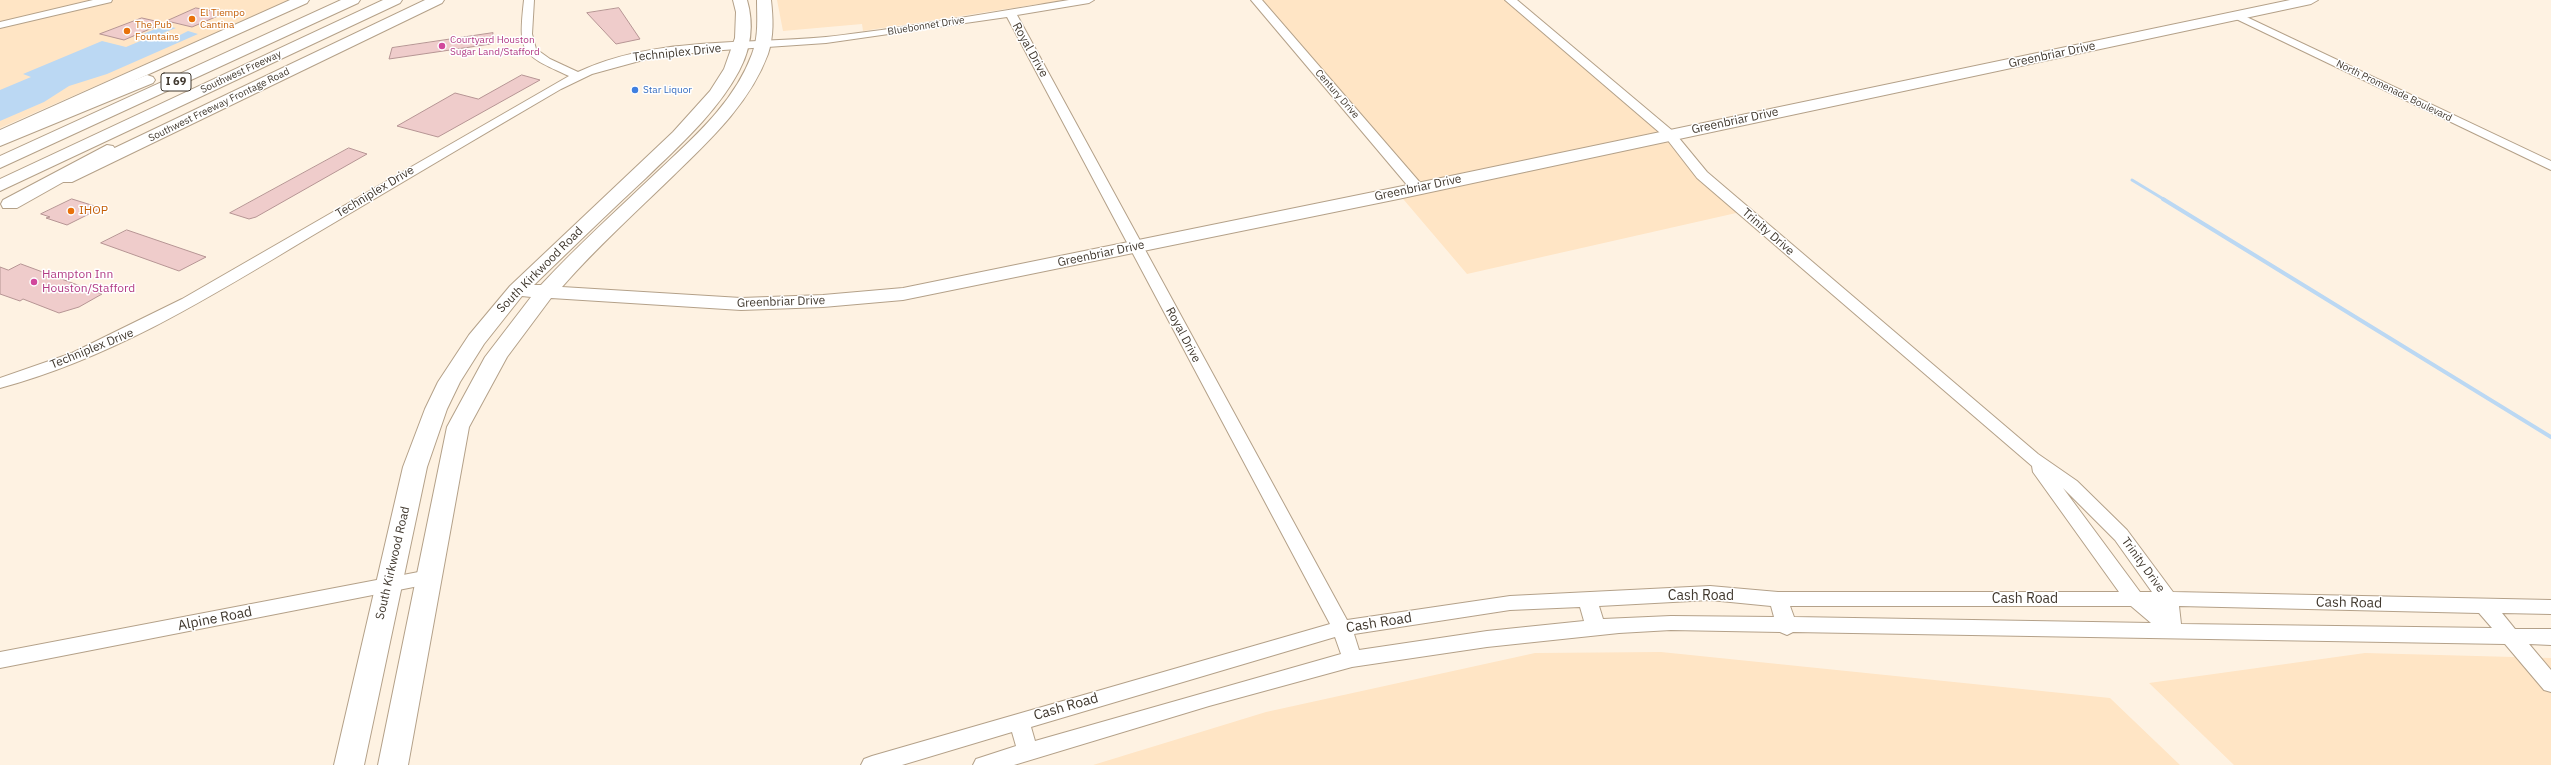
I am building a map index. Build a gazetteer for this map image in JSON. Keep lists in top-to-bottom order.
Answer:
{
  "streets": {
    "main road": [
      "Greenbriar Drive",
      "Southwest Freeway",
      "I 69",
      "Southwest Freeway Frontage Road",
      "South Kirkwood Road"
    ],
    "street": [
      "Bluebonnet Drive",
      "Royal Drive",
      "Techniplex Drive",
      "North Promenade Boulevard",
      "Century Drive",
      "Trinity Drive",
      "Cash Road",
      "Alpine Road"
    ]
  },
  "crossings": [
    ["Bluebonnet Drive", "Royal Drive"],
    ["Bluebonnet Drive", "Techniplex Drive"],
    ["Bluebonnet Drive", "South Kirkwood Road"],
    ["Royal Drive", "Greenbriar Drive"],
    ["Royal Drive", "Cash Road"],
    ["Techniplex Drive", "South Kirkwood Road"],
    ["Greenbriar Drive", "North Promenade Boulevard"],
    ["Greenbriar Drive", "Century Drive"],
    ["Greenbriar Drive", "Trinity Drive"],
    ["Greenbriar Drive", "South Kirkwood Road"],
    ["Trinity Drive", "Cash Road"],
    ["South Kirkwood Road", "Alpine Road"]
  ],
  "places": [
    "El Tiempo Cantina",
    "The Pub Fountains",
    "Courtyard Houston Sugar Land/Stafford",
    "Star Liquor",
    "IHOP",
    "Hampton Inn Houston/Stafford"
  ]
}
